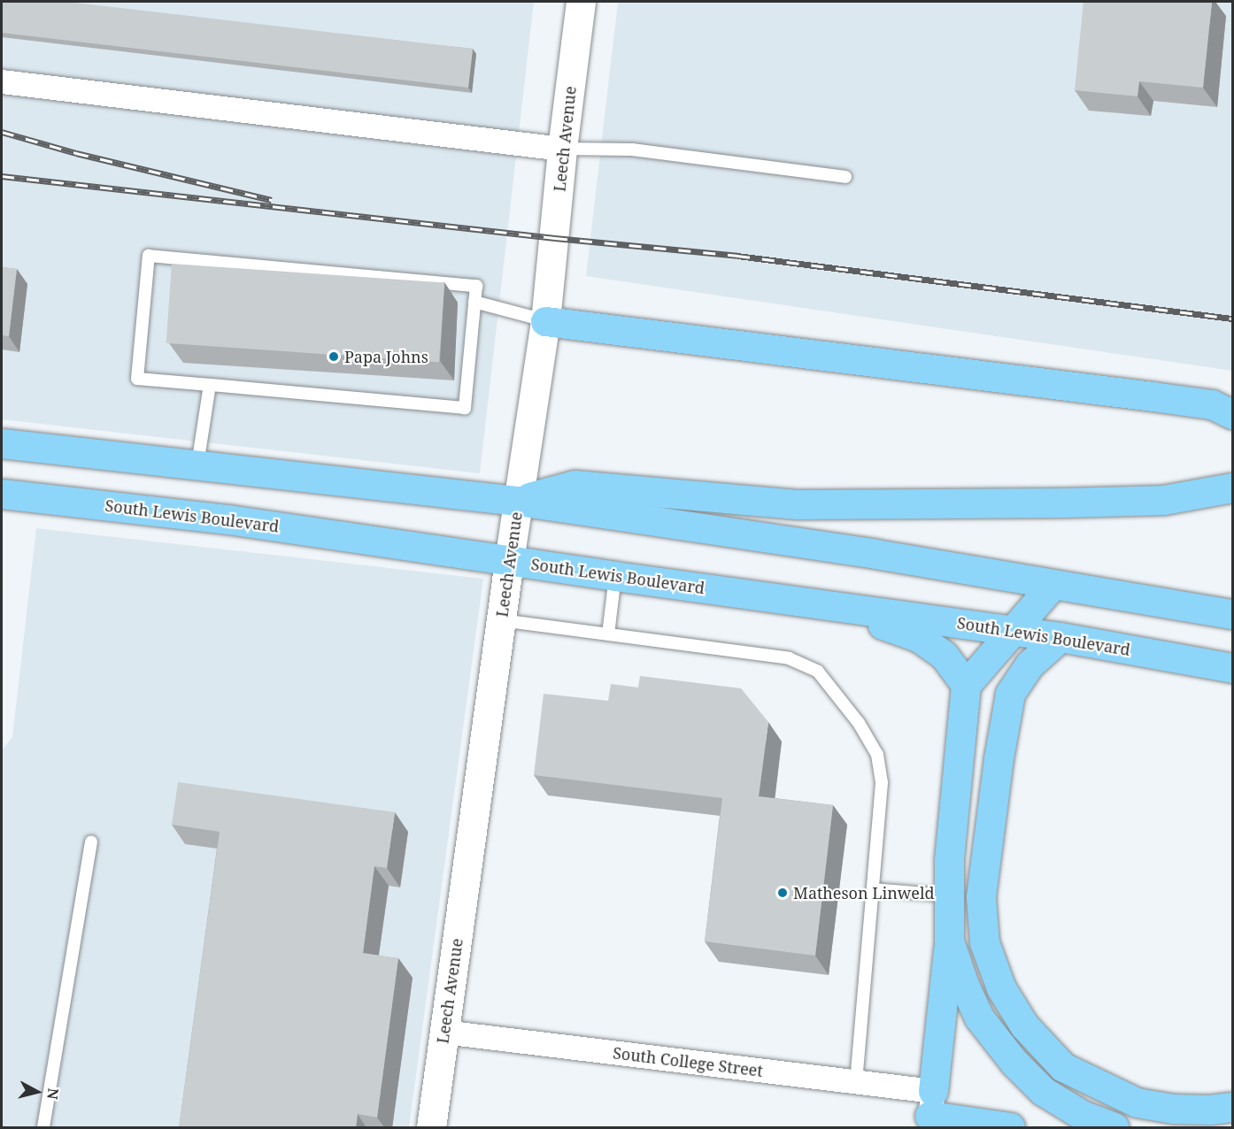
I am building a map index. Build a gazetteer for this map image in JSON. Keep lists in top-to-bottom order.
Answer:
{
  "streets": {
    "main road": ["South Lewis Boulevard"],
    "street": ["Leech Avenue", "South College Street"]
  },
  "crossings": [
    ["Leech Avenue", "South Lewis Boulevard"],
    ["Leech Avenue", "South College Street"]
  ],
  "places": ["Papa Johns", "Matheson Linweld"],
  "north": "right"
}
